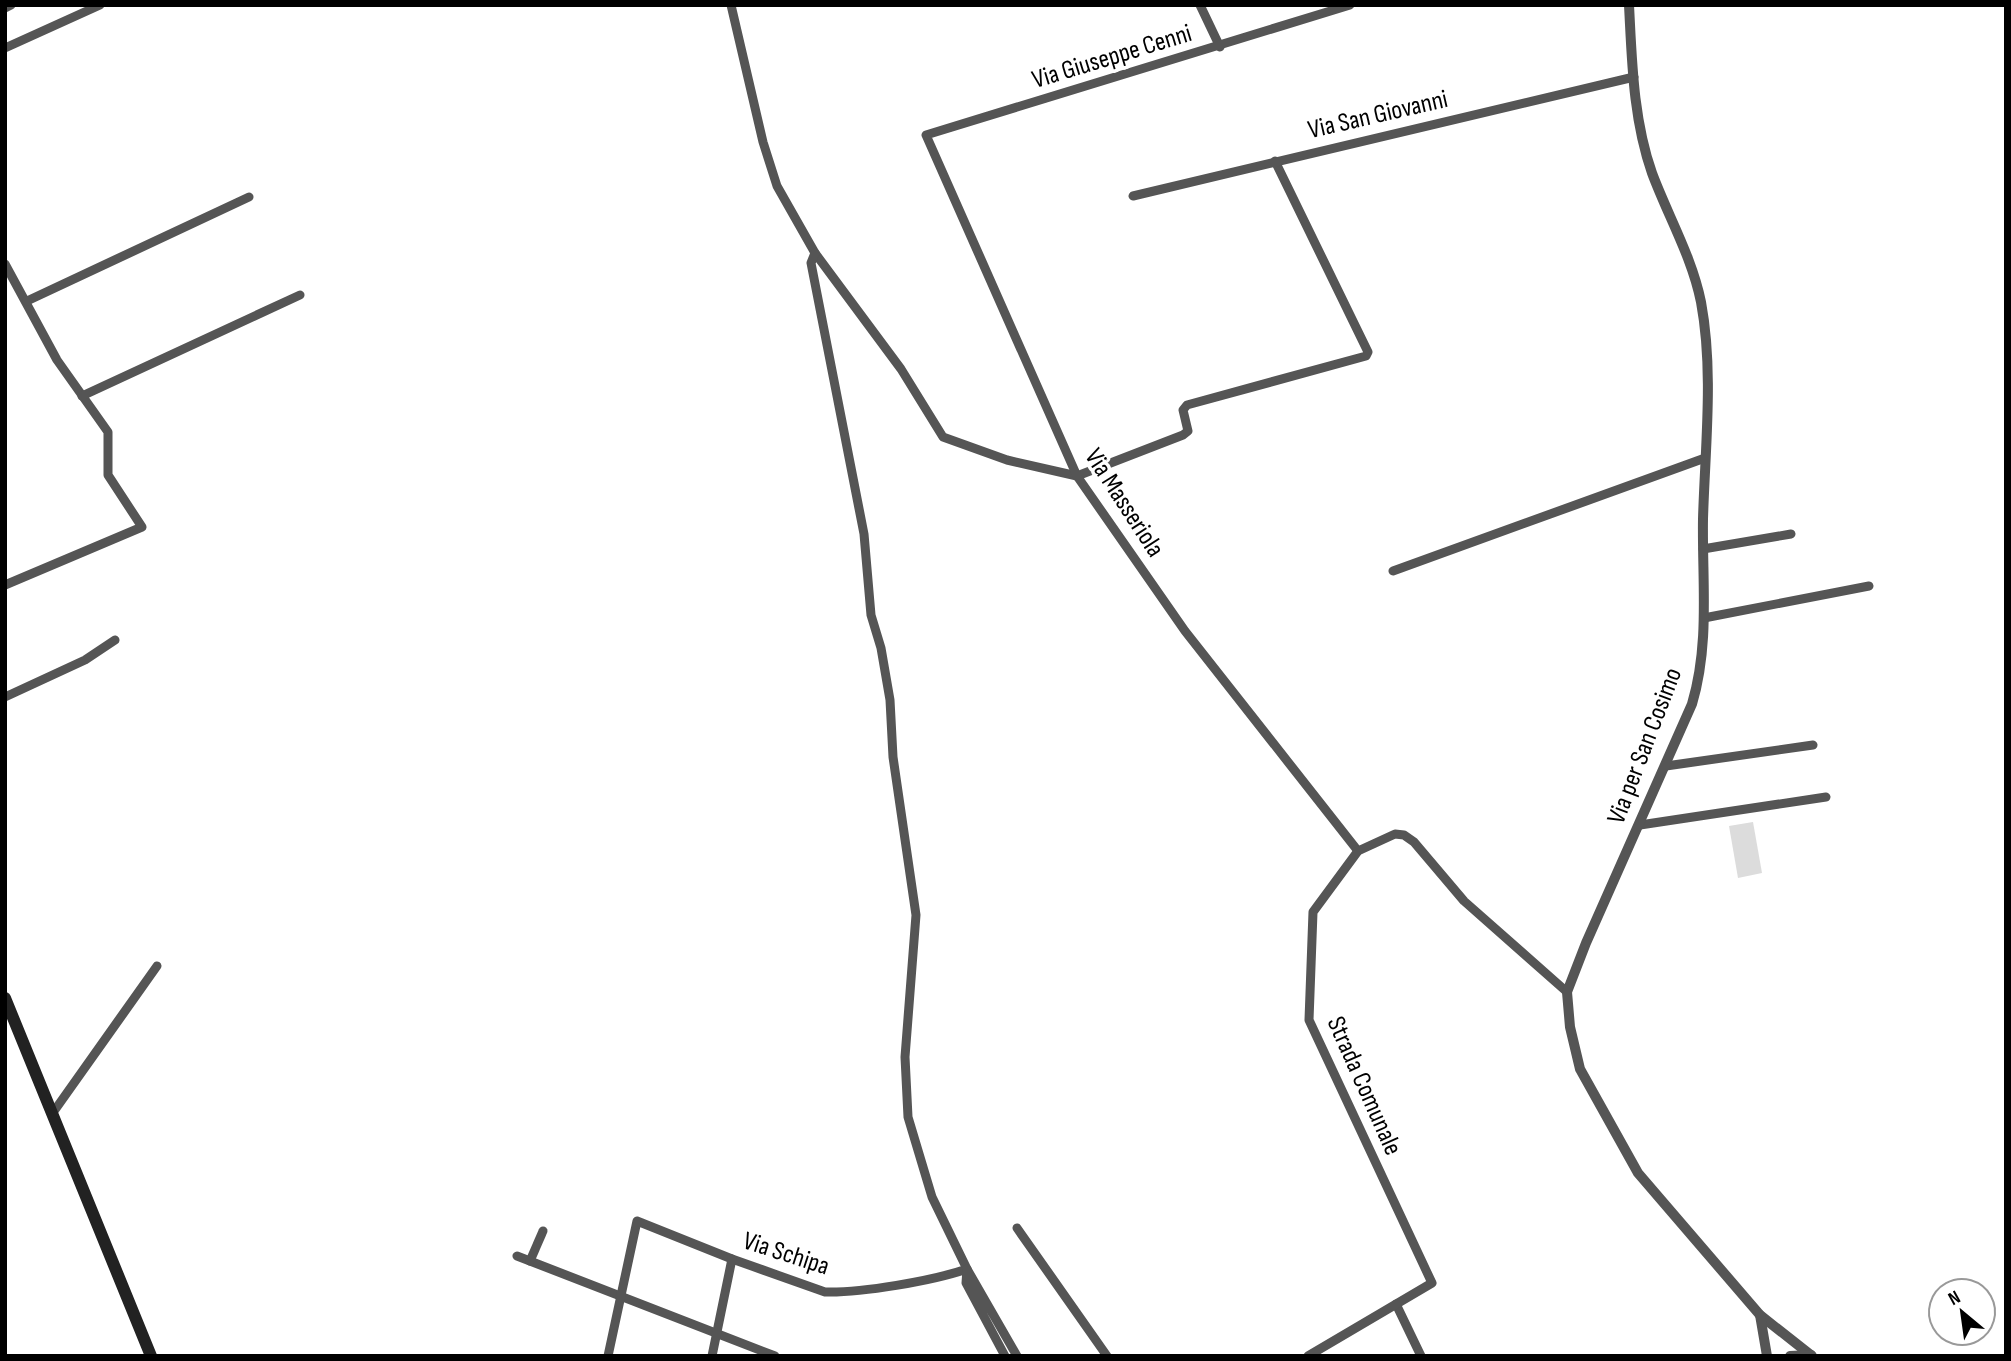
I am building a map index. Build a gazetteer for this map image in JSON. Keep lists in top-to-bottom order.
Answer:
{
  "streets": {
    "street": [
      "Via Giuseppe Cenni",
      "Via San Giovanni",
      "Via Masseriola",
      "Via per San Cosimo",
      "Strada Comunale",
      "Via Schipa"
    ]
  },
  "crossings": [
    ["Via Giuseppe Cenni", "Via Masseriola"],
    ["Via San Giovanni", "Via per San Cosimo"],
    ["Via Masseriola", "Strada Comunale"],
    ["Via per San Cosimo", "Strada Comunale"]
  ],
  "north": "top left"
}
